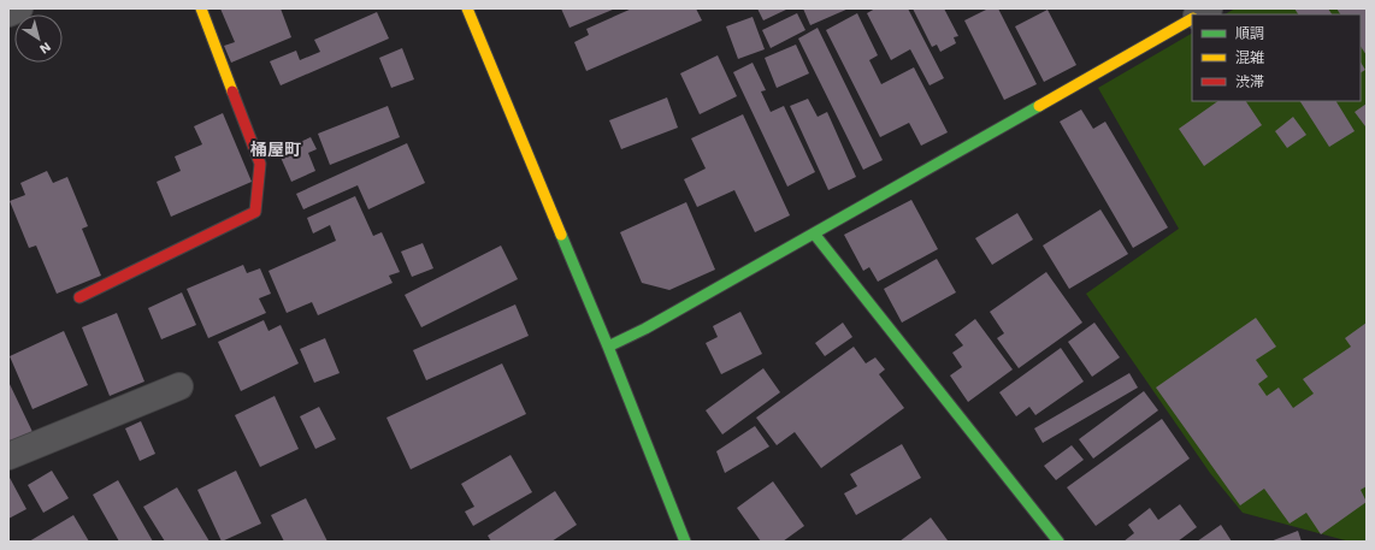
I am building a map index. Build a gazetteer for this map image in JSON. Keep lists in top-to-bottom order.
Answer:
{
  "districts": ["桶屋町"],
  "legend": ["順調", "混雑", "渋滞"],
  "north": "bottom right"
}
